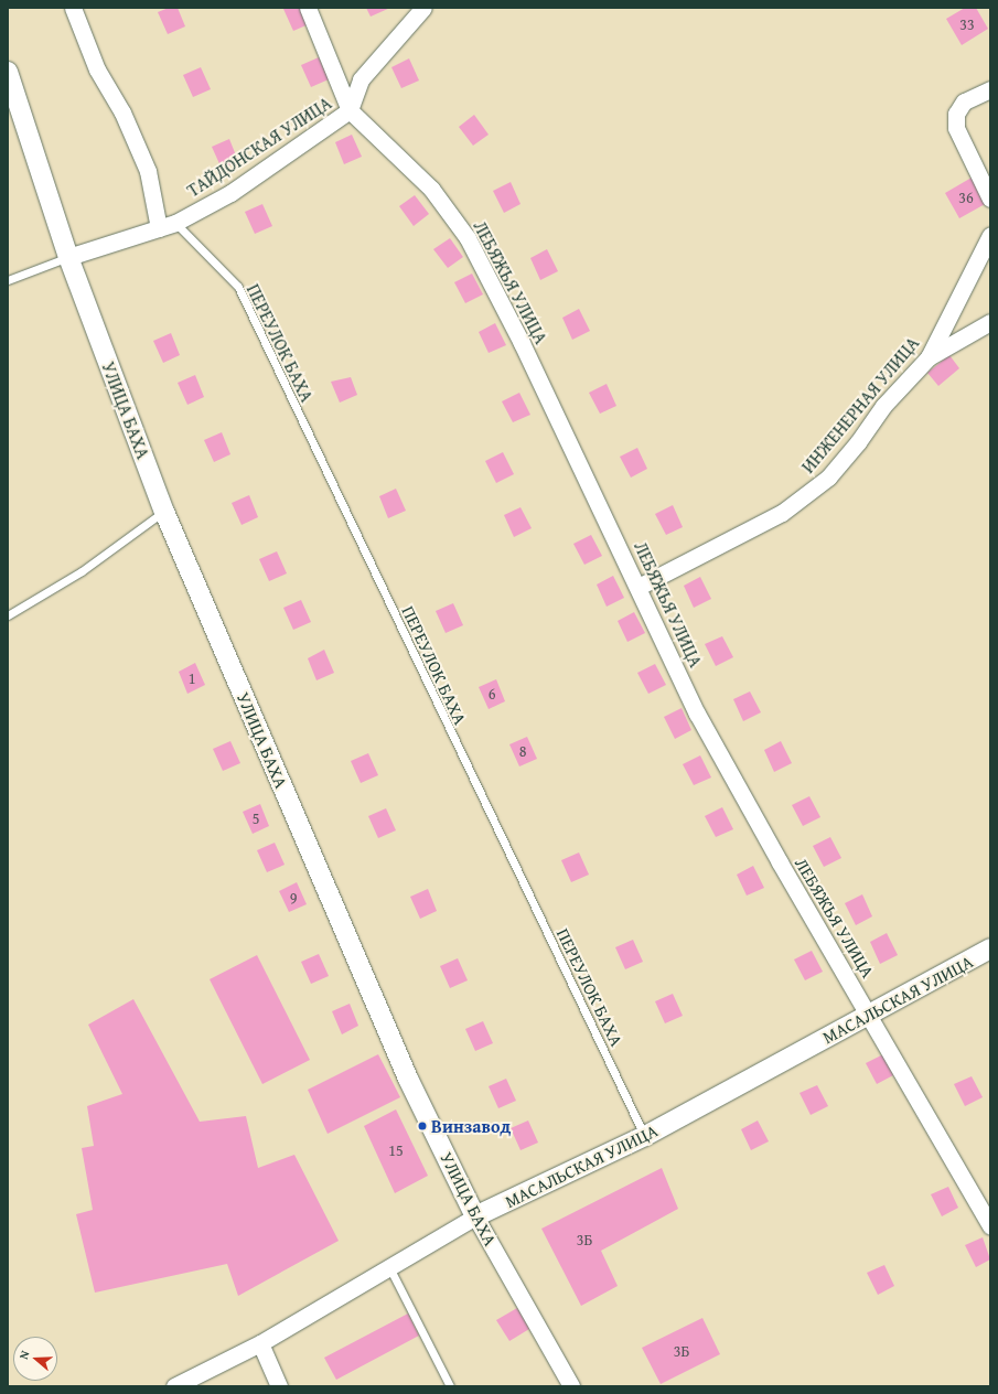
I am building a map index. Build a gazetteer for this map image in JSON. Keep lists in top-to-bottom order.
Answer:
{
  "streets": {
    "street": [
      "ТАЙДОНСКАЯ УЛИЦА",
      "ЛЕБЯЖЬЯ УЛИЦА",
      "ИНЖЕНЕРНАЯ УЛИЦА",
      "УЛИЦА БАХА",
      "МАСАЛЬСКАЯ УЛИЦА"
    ],
    "lane": ["ПЕРЕУЛОК БАХА"]
  },
  "crossings": [
    ["ТАЙДОНСКАЯ УЛИЦА", "ЛЕБЯЖЬЯ УЛИЦА"],
    ["ТАЙДОНСКАЯ УЛИЦА", "ПЕРЕУЛОК БАХА"],
    ["ТАЙДОНСКАЯ УЛИЦА", "УЛИЦА БАХА"],
    ["ЛЕБЯЖЬЯ УЛИЦА", "ИНЖЕНЕРНАЯ УЛИЦА"],
    ["ЛЕБЯЖЬЯ УЛИЦА", "МАСАЛЬСКАЯ УЛИЦА"],
    ["ПЕРЕУЛОК БАХА", "МАСАЛЬСКАЯ УЛИЦА"],
    ["УЛИЦА БАХА", "МАСАЛЬСКАЯ УЛИЦА"]
  ],
  "places": ["Винзавод"],
  "house_numbers": [
    "33",
    "36",
    "1",
    "6",
    "8",
    "5",
    "9",
    "15",
    "3Б",
    "3Б"
  ],
  "north": "left"
}
